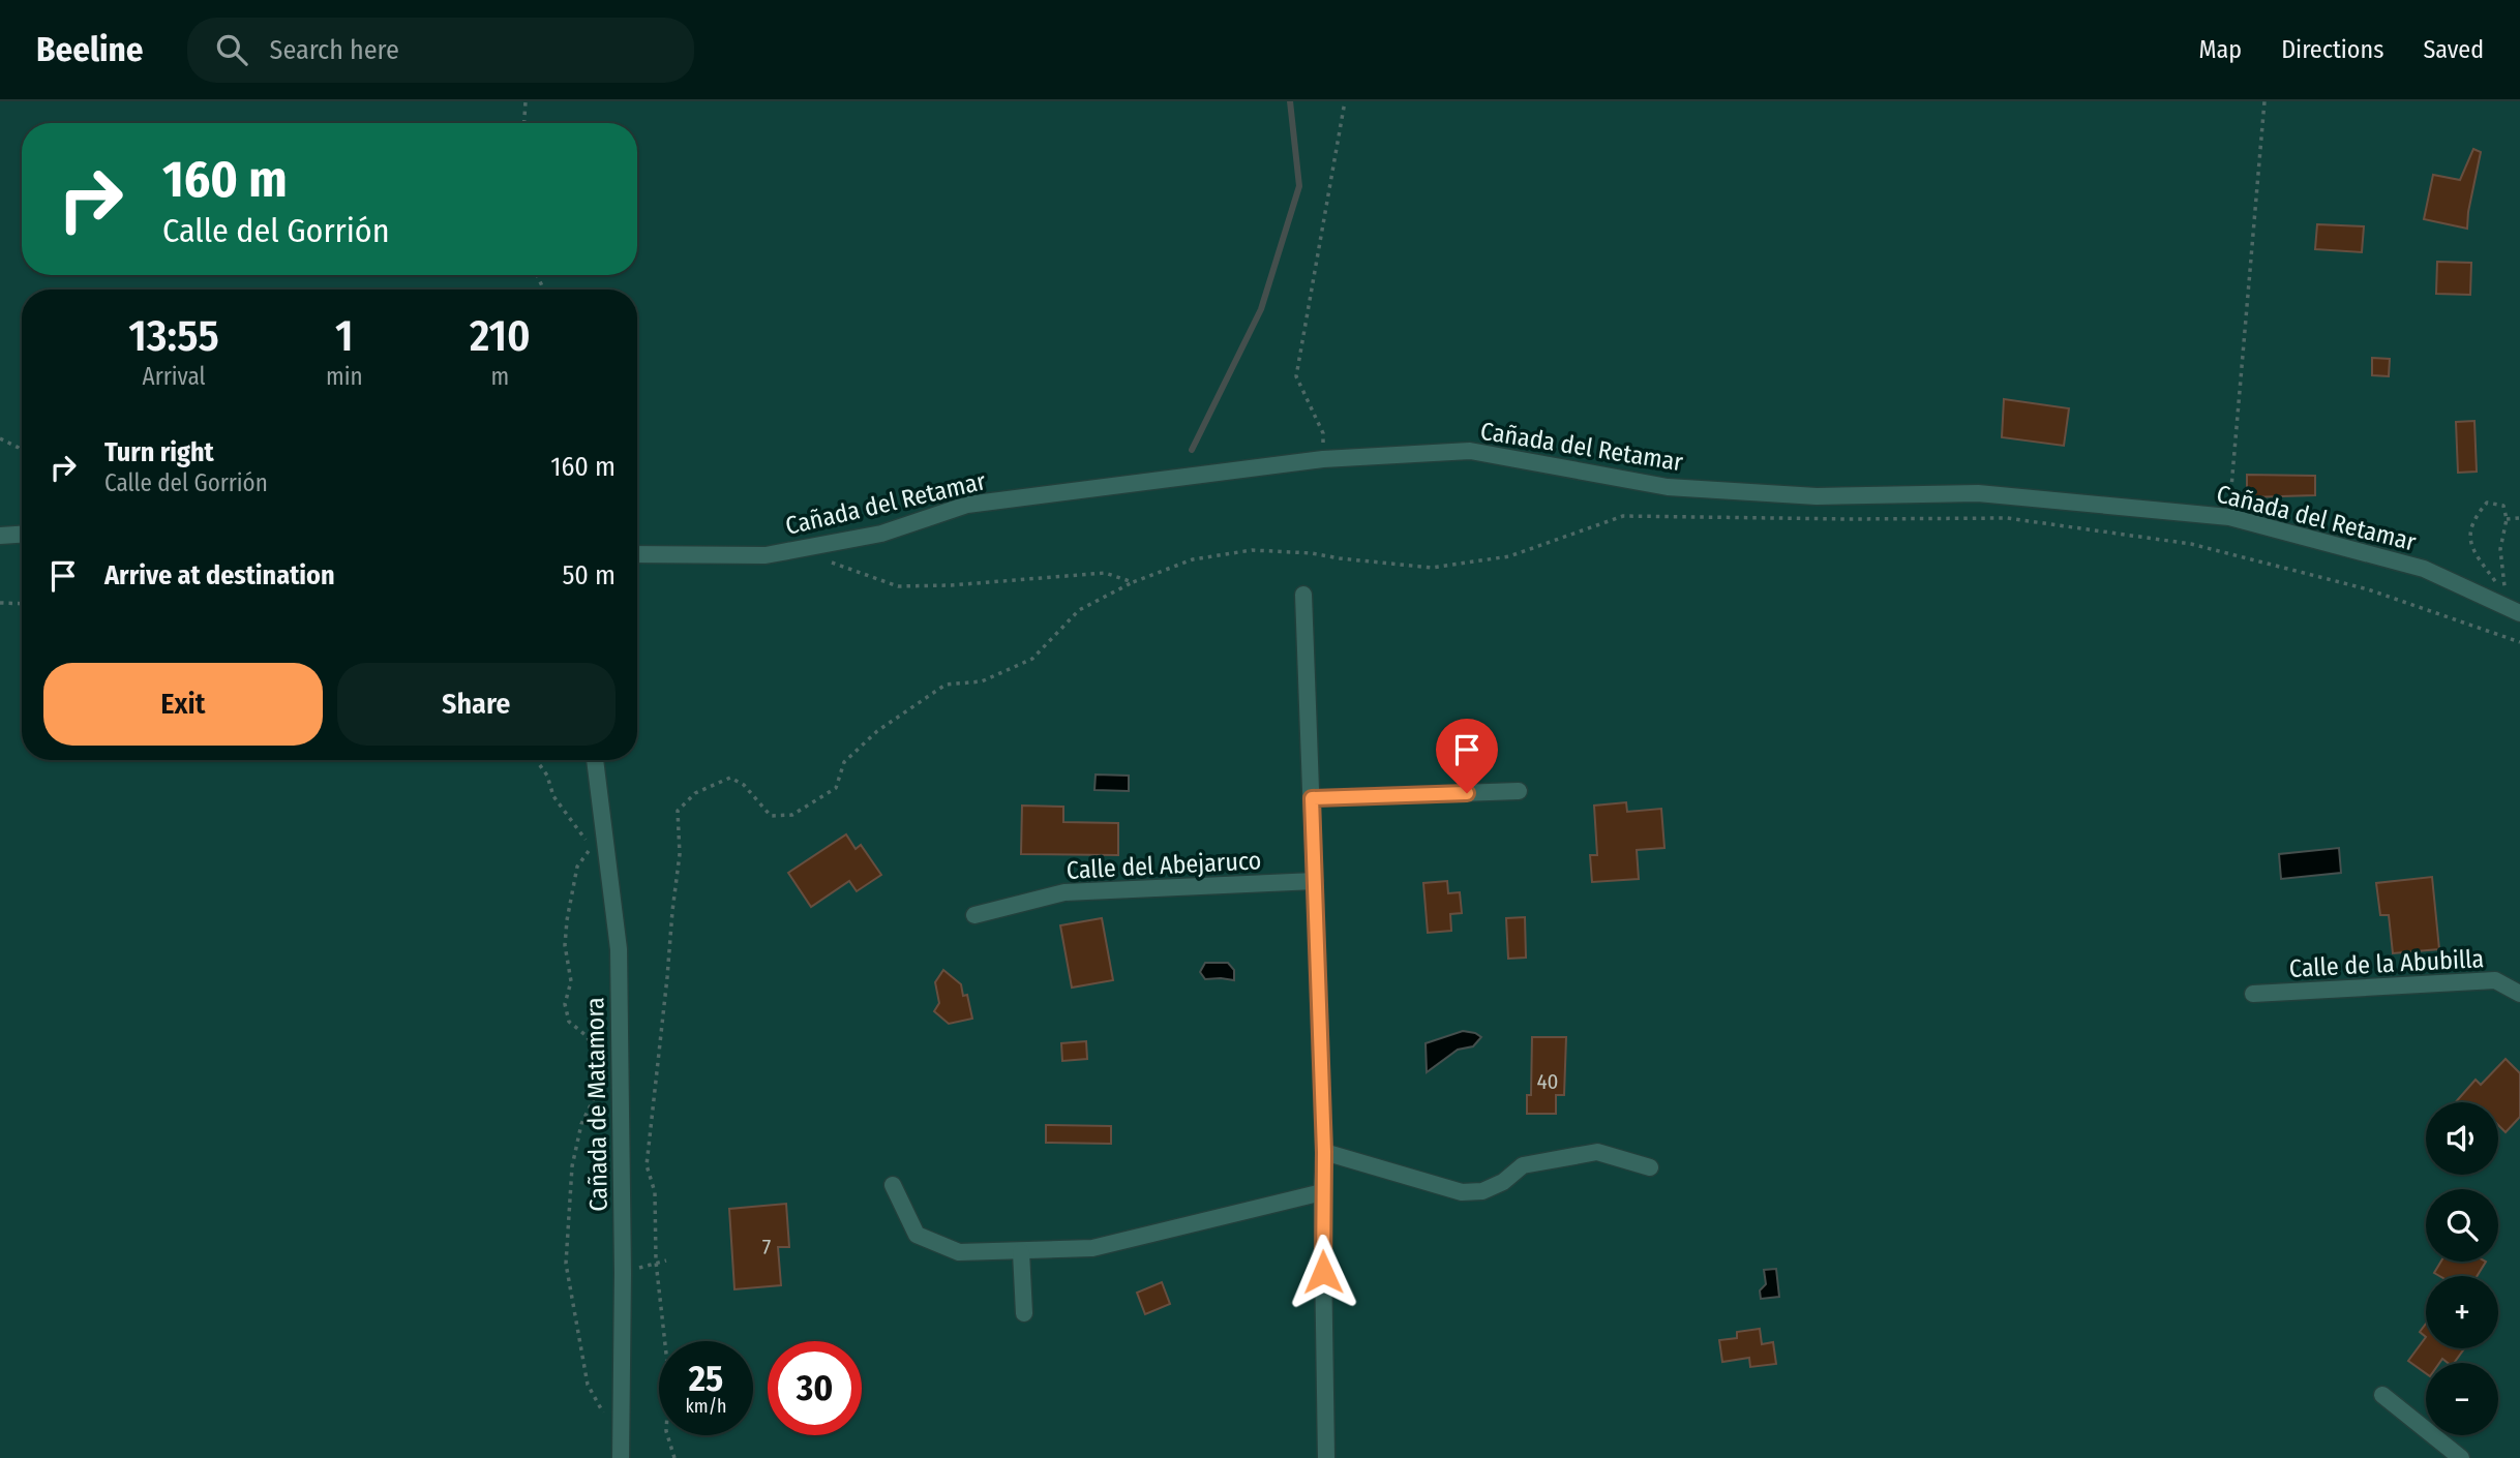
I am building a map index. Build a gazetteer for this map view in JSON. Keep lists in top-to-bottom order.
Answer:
{
  "streets": {
    "street": [
      "Cañada del Retamar",
      "Calle del Abejaruco",
      "Calle de la Abubilla",
      "Cañada de Matamora"
    ]
  },
  "house_numbers": ["40", "7"],
  "page": {
    "header": "Beeline",
    "search": "Search here",
    "nav": ["Map", "Directions", "Saved"],
    "turn": ["160 m", "Calle del Gorrión"],
    "eta": [
      "13:55",
      "Arrival",
      "1",
      "min",
      "210",
      "m"
    ],
    "list": [
      {
        "name": "Turn right",
        "note": "Calle del Gorrión",
        "value": "160 m"
      },
      {
        "name": "Arrive at destination",
        "value": "50 m"
      }
    ],
    "buttons": ["Exit", "Share"],
    "map_buttons": ["+", "−"],
    "speed": "25 km/h",
    "limit": "30"
  }
}
